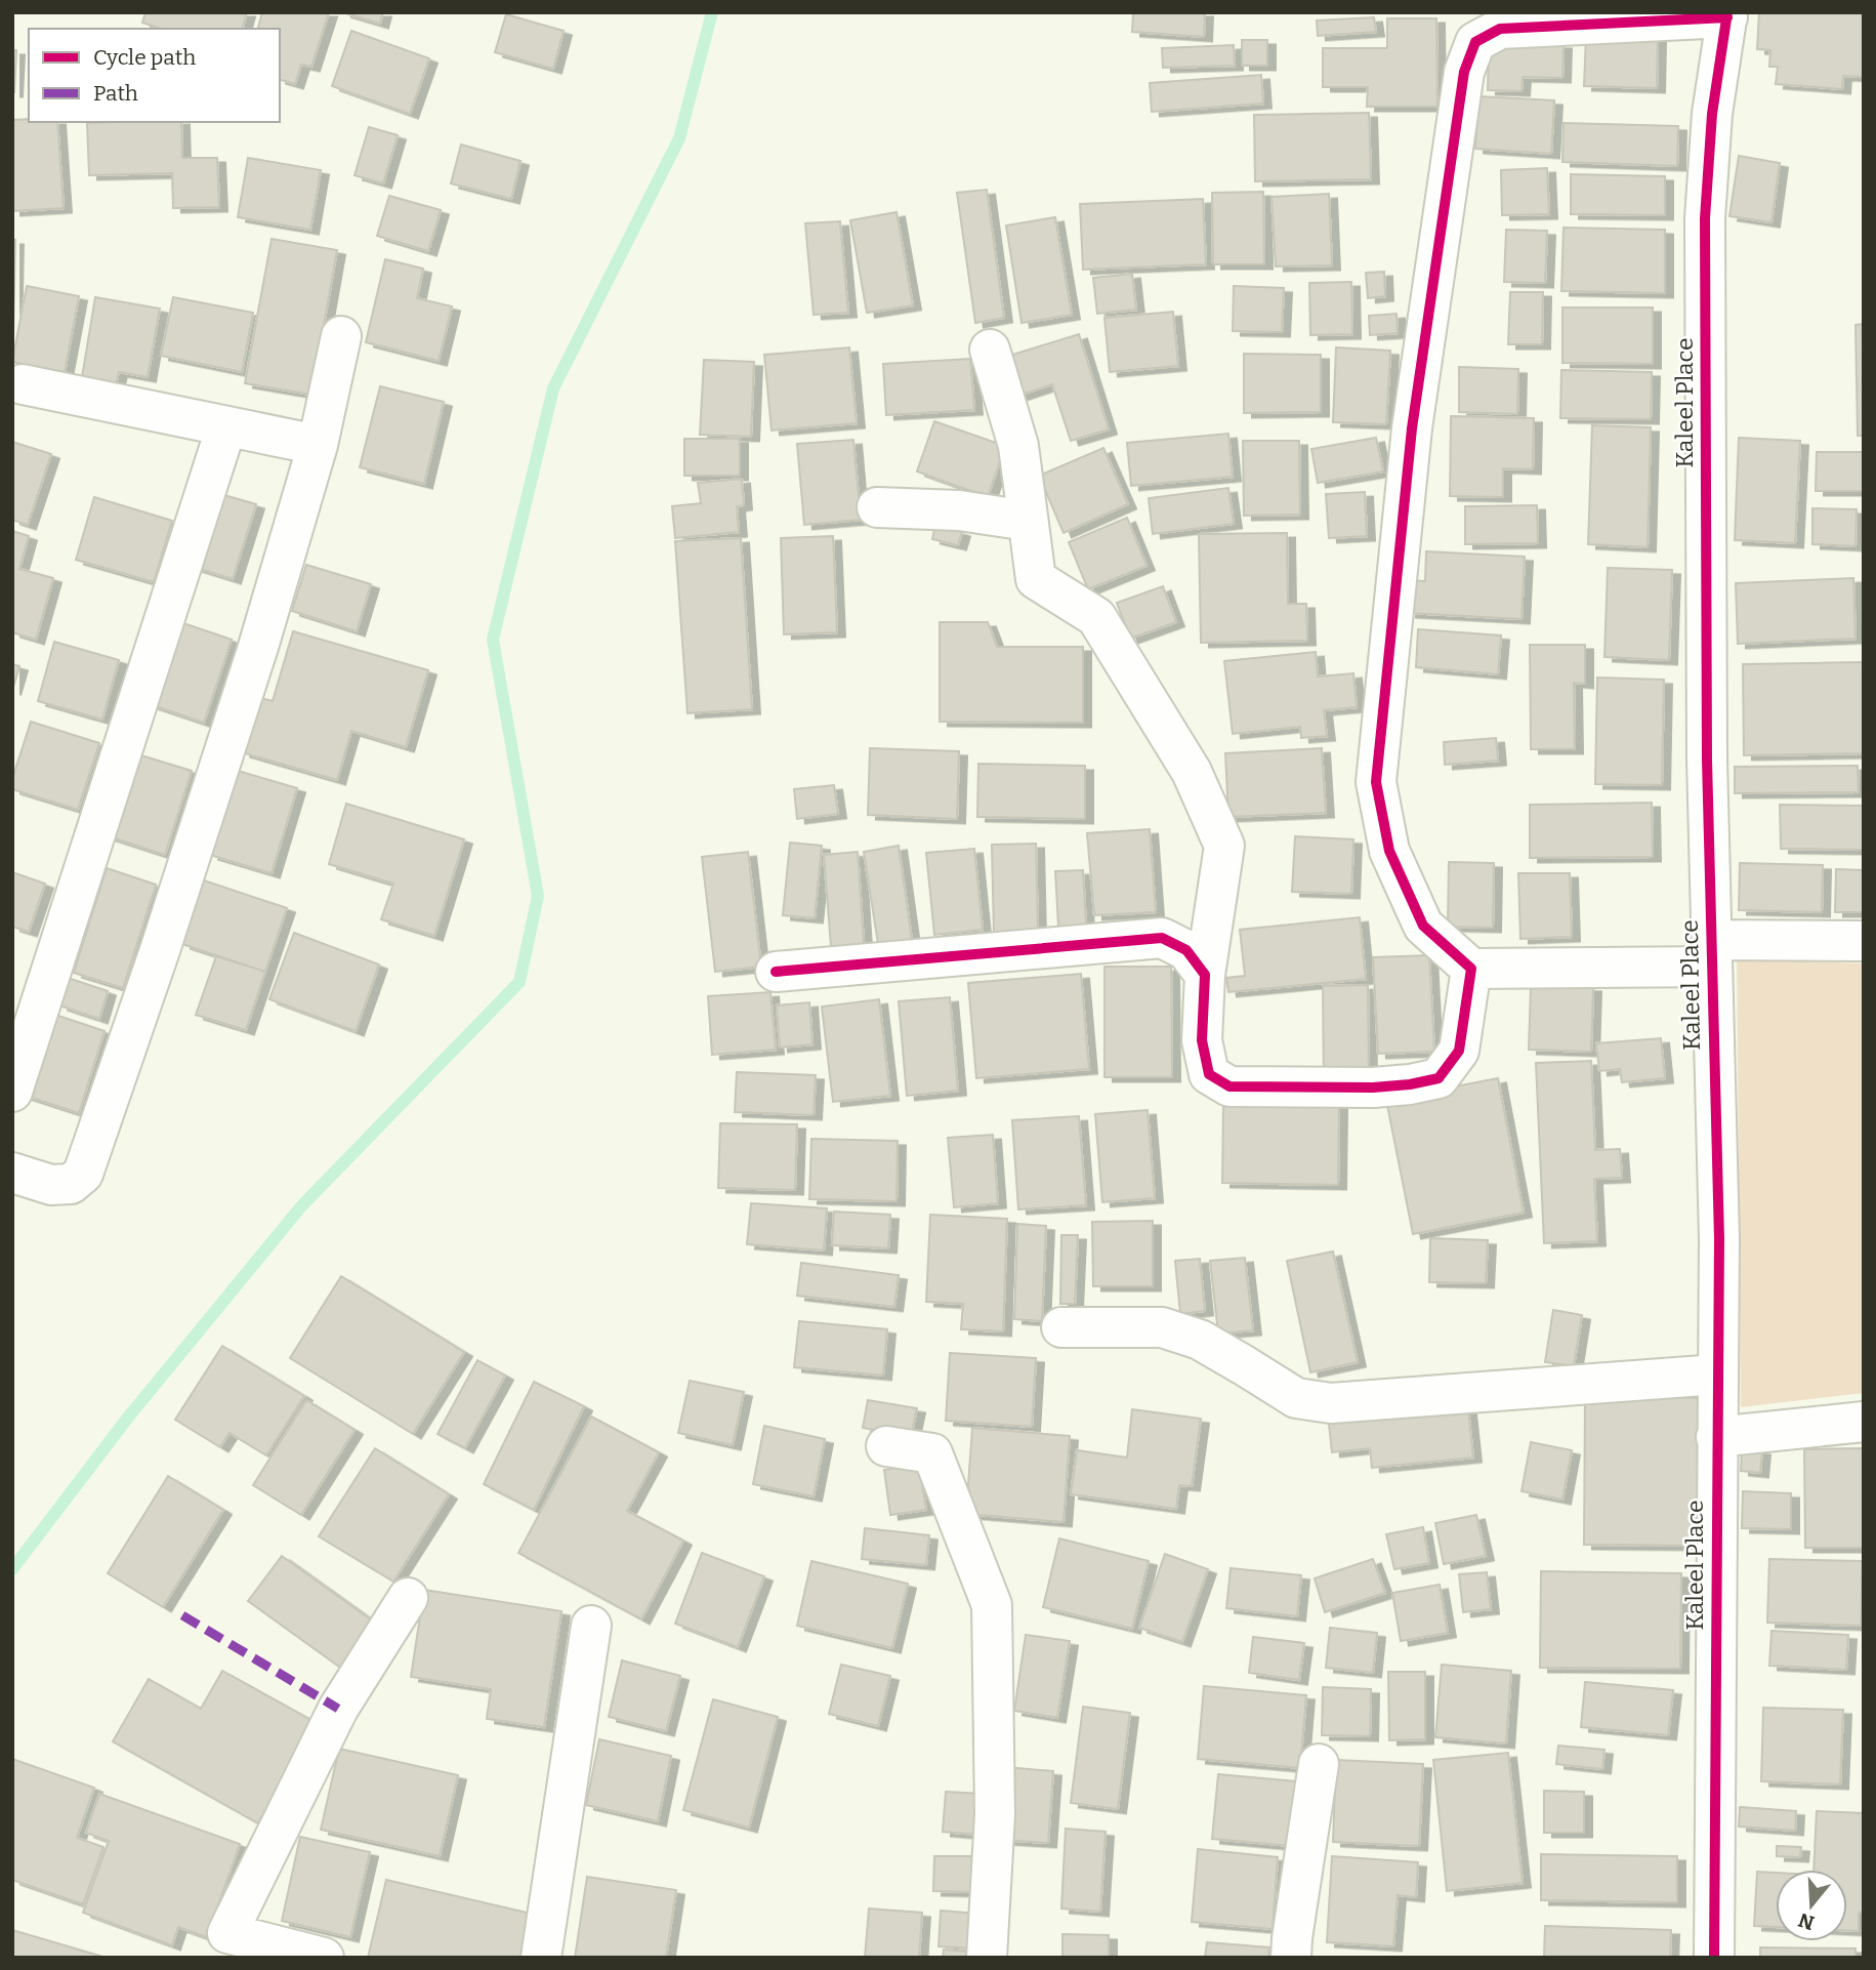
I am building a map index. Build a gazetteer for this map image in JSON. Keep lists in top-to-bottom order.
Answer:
{
  "streets": {
    "street": ["Kaleel Place"]
  },
  "legend": ["Cycle path", "Path"],
  "north": "bottom"
}
